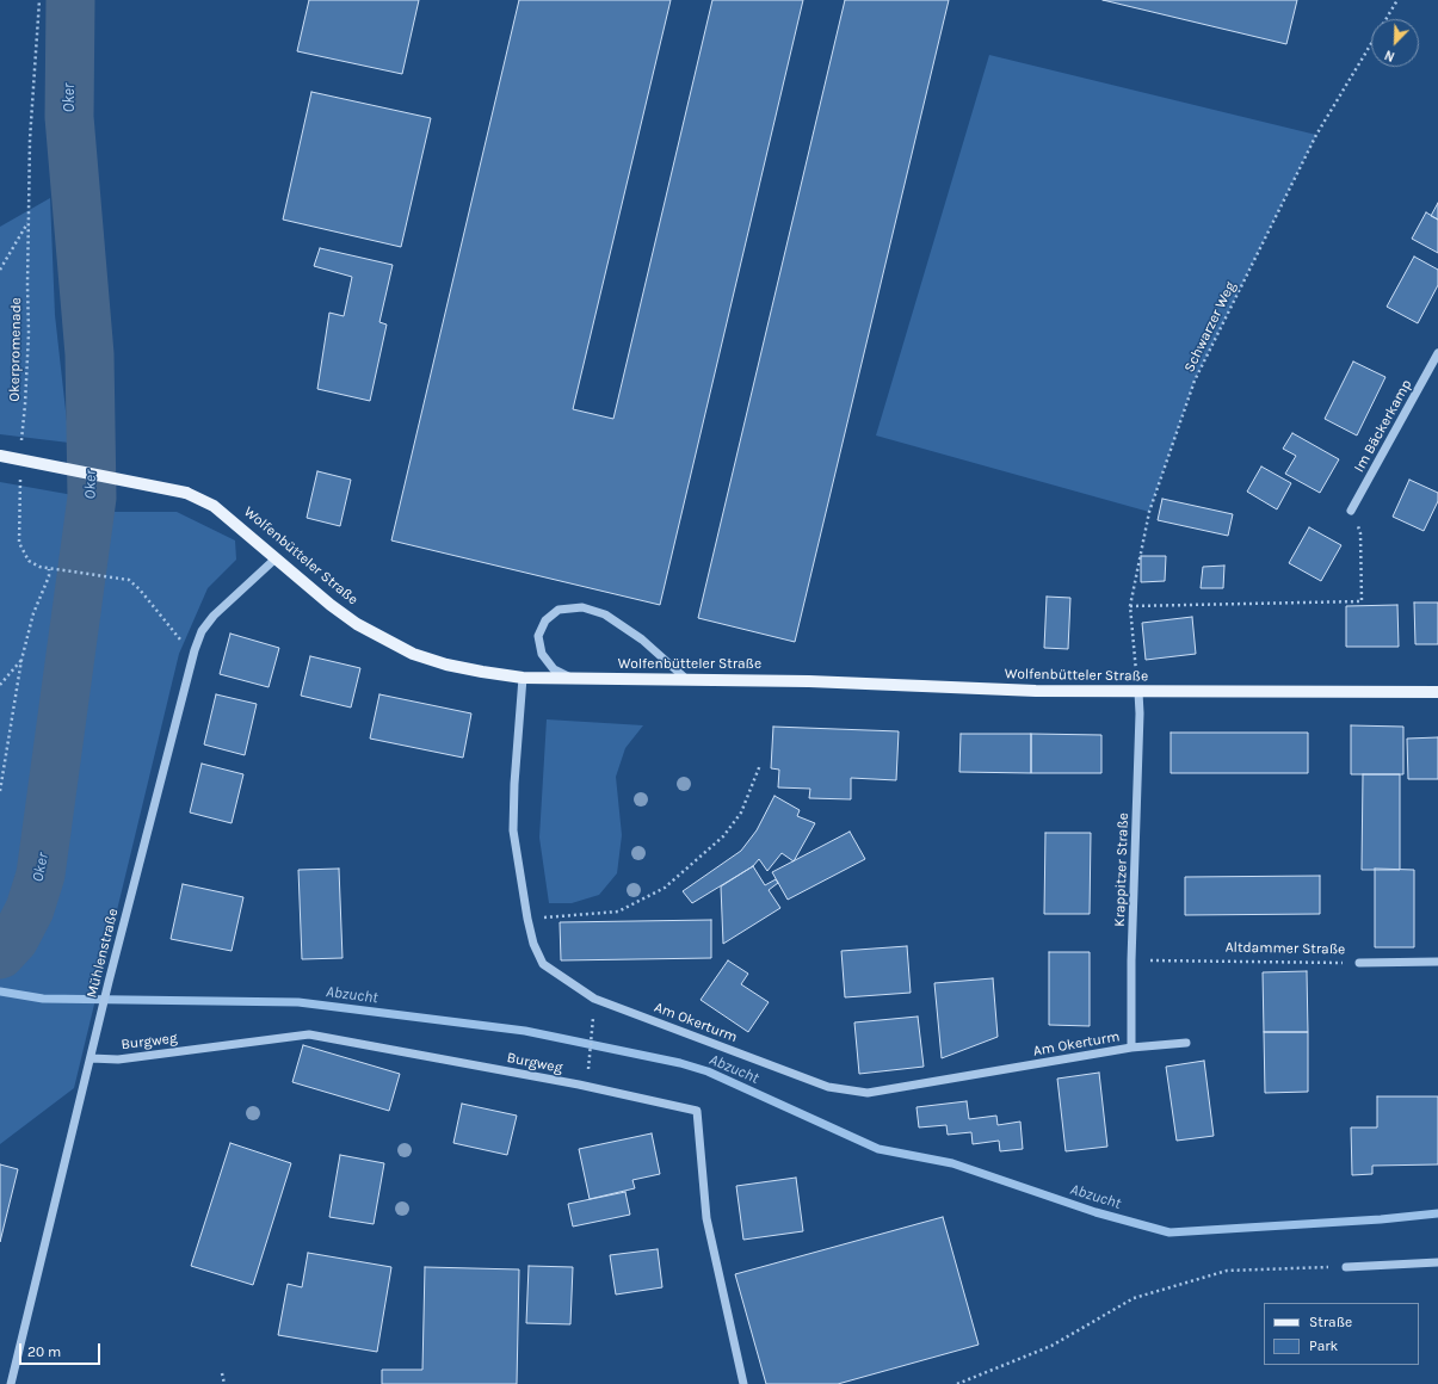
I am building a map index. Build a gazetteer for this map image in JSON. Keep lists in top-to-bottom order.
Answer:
{
  "streets": {
    "main road": ["Wolfenbütteler Straße"],
    "street": [
      "Im Bäckerkamp",
      "Krappitzer Straße",
      "Altdammer Straße",
      "Mühlenstraße",
      "Am Okerturm",
      "Burgweg"
    ],
    "path": ["Schwarzer Weg", "Okerpromenade"]
  },
  "crossings": [
    ["Schwarzer Weg", "Wolfenbütteler Straße"],
    ["Schwarzer Weg", "Krappitzer Straße"],
    ["Wolfenbütteler Straße", "Krappitzer Straße"],
    ["Wolfenbütteler Straße", "Mühlenstraße"],
    ["Wolfenbütteler Straße", "Am Okerturm"],
    ["Krappitzer Straße", "Altdammer Straße"],
    ["Krappitzer Straße", "Am Okerturm"],
    ["Mühlenstraße", "Burgweg"]
  ],
  "water": ["Oker", "Abzucht"],
  "legend": ["Straße", "Park"],
  "scale_bar": "20 m",
  "north": "bottom left"
}
